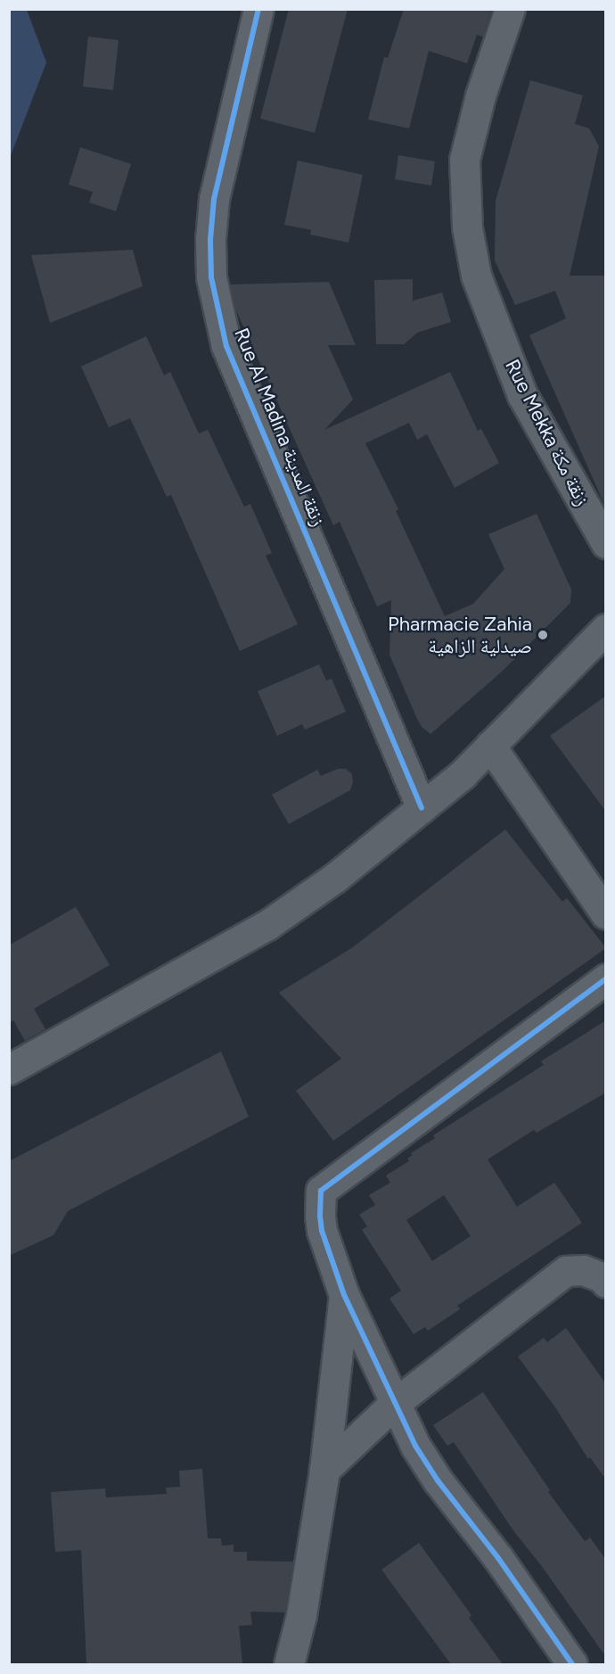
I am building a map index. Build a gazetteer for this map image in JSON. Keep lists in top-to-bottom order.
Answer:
{
  "streets": {
    "street": ["Rue Al Madina زنقة المدينة", "Rue Mekka زنقة مكة"]
  },
  "places": ["Pharmacie Zahia صيدلية الزاهية"]
}
